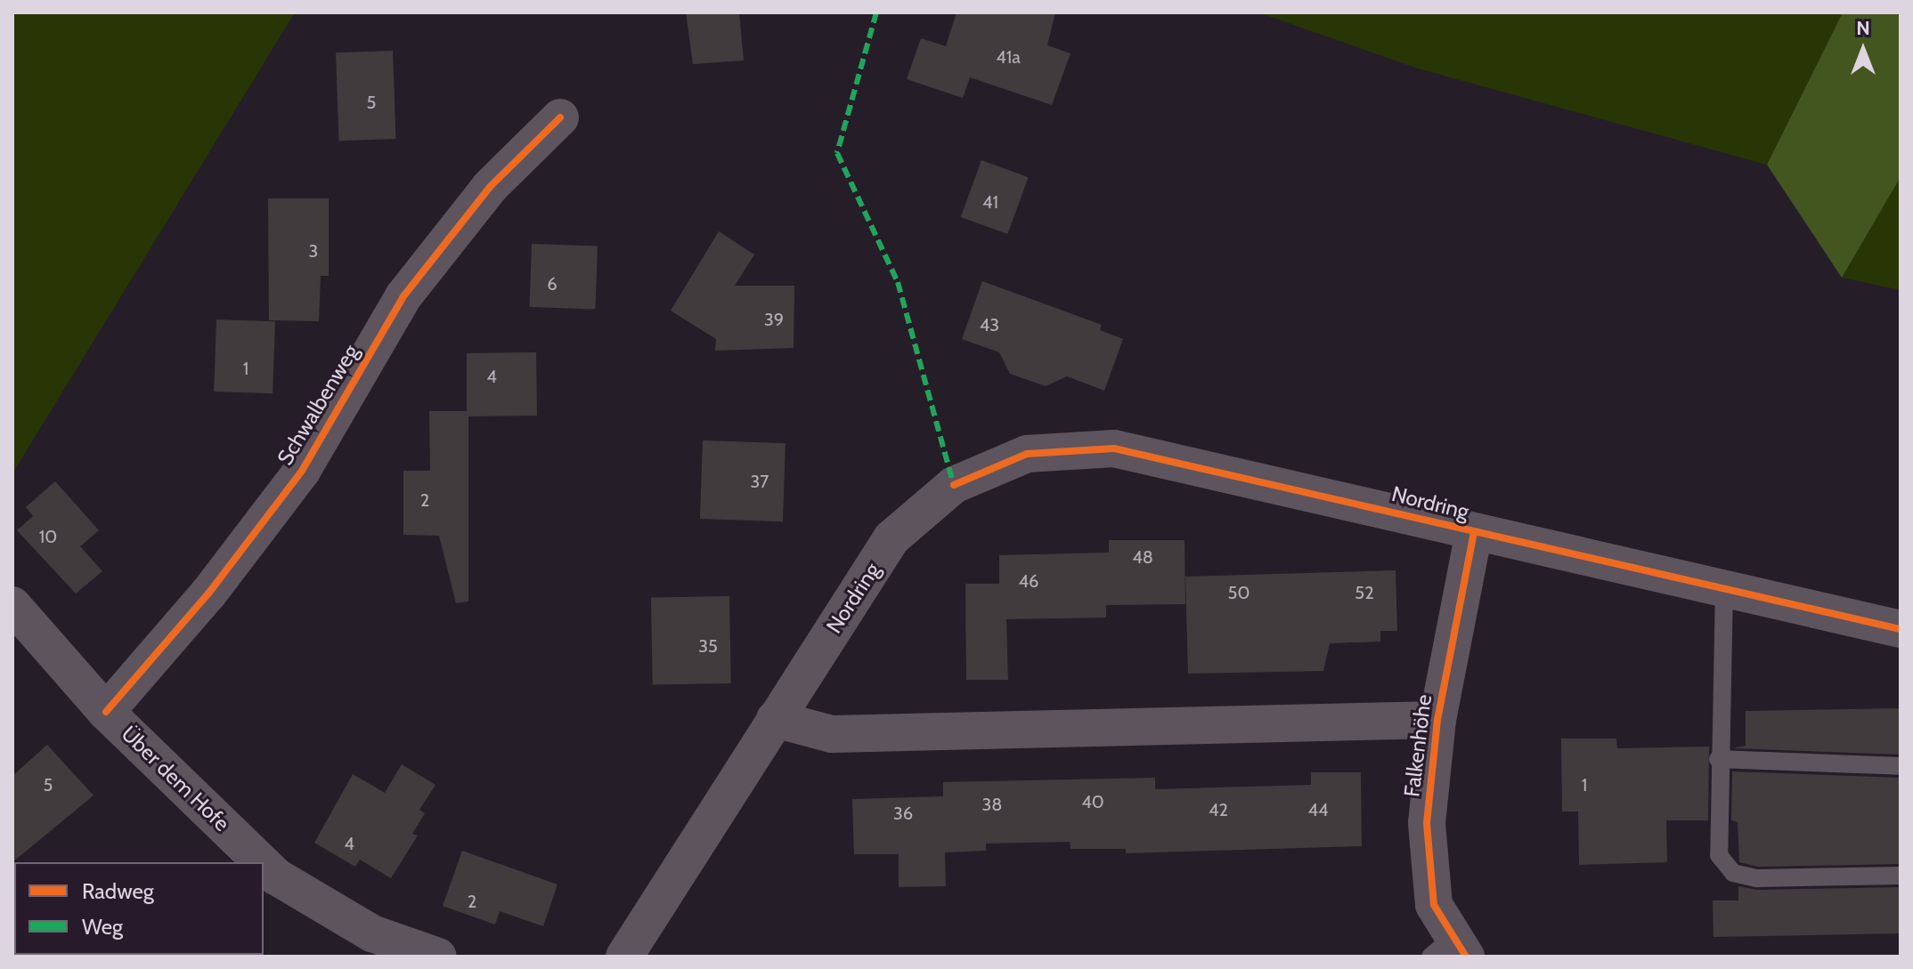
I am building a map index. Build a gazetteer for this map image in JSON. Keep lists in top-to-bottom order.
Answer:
{
  "streets": {
    "street": [
      "Schwalbenweg",
      "Nordring",
      "Falkenhöhe",
      "Über dem Hofe"
    ]
  },
  "crossings": [
    ["Schwalbenweg", "Über dem Hofe"],
    ["Nordring", "Falkenhöhe"]
  ],
  "house_numbers": [
    "41a",
    "5",
    "41",
    "3",
    "6",
    "39",
    "43",
    "1",
    "4",
    "37",
    "2",
    "10",
    "48",
    "46",
    "50",
    "52",
    "35",
    "5",
    "1",
    "40",
    "38",
    "42",
    "44",
    "36",
    "4",
    "2"
  ],
  "legend": ["Radweg", "Weg"],
  "north": "top"
}
